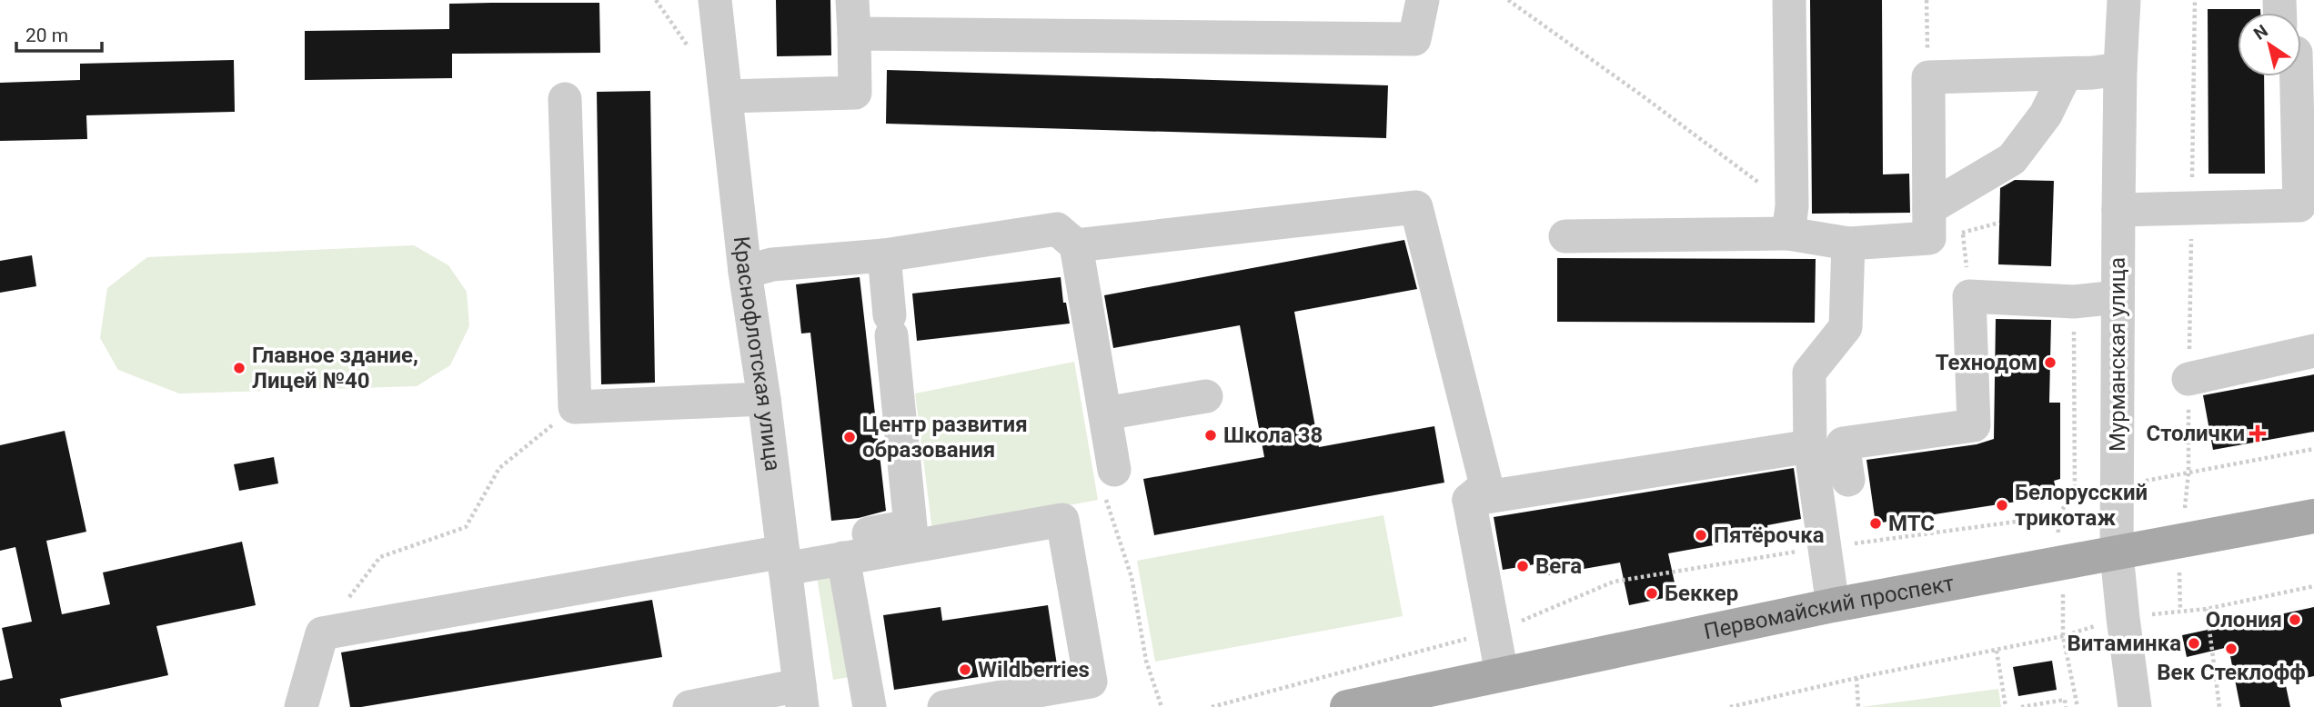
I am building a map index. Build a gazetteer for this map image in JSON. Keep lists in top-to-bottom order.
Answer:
{
  "streets": {
    "main road": ["Первомайский проспект"],
    "street": ["Краснофлотская улица", "Мурманская улица"]
  },
  "crossings": [
    ["Мурманская улица", "Первомайский проспект"]
  ],
  "places": {
    "other": [
      "Технодом",
      "Главное здание, Лицей №40",
      "Школа 38",
      "Центр развития образования",
      "Белорусский трикотаж",
      "МТС",
      "Пятёрочка",
      "Вега",
      "Беккер",
      "Олония",
      "Витаминка",
      "Век Стеклофф",
      "Wildberries"
    ],
    "health": ["Столички"]
  },
  "scale_bar": "20 m",
  "north": "top left"
}
